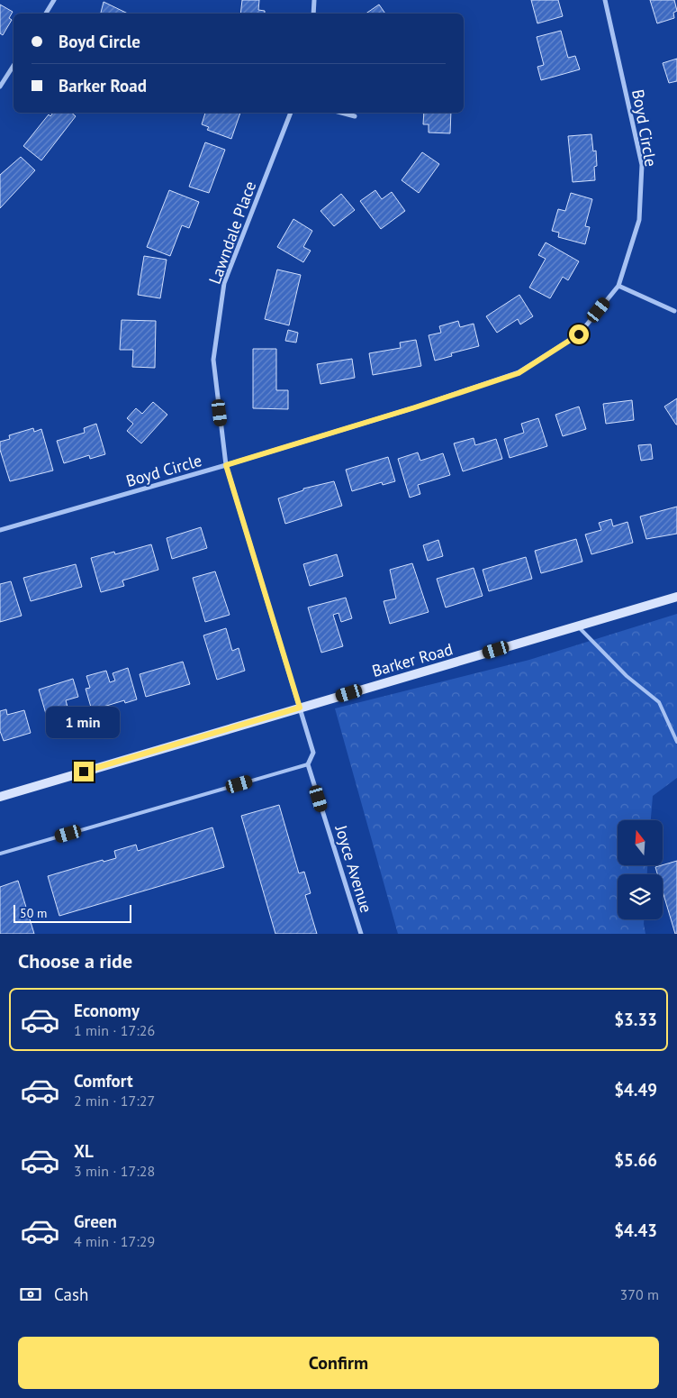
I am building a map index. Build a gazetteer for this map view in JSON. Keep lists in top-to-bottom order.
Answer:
{
  "streets": {
    "street": [
      "Boyd Circle",
      "Lawndale Place",
      "Barker Road",
      "Joyce Avenue"
    ]
  },
  "crossings": [
    ["Boyd Circle", "Lawndale Place"],
    ["Lawndale Place", "Barker Road"],
    ["Lawndale Place", "Joyce Avenue"],
    ["Barker Road", "Joyce Avenue"]
  ],
  "scale_bar": "50 m",
  "north": "top",
  "page": {
    "banner": ["Boyd Circle", "Barker Road"],
    "bubble": "1 min",
    "scale": "50 m",
    "heading": "Choose a ride",
    "list": [
      {
        "name": "Economy",
        "note": "1 min · 17:26",
        "value": "$3.33"
      },
      {
        "name": "Comfort",
        "note": "2 min · 17:27",
        "value": "$4.49"
      },
      {
        "name": "XL",
        "note": "3 min · 17:28",
        "value": "$5.66"
      },
      {
        "name": "Green",
        "note": "4 min · 17:29",
        "value": "$4.43"
      }
    ],
    "pay": ["Cash", "370 m"],
    "buttons": "Confirm"
  }
}
